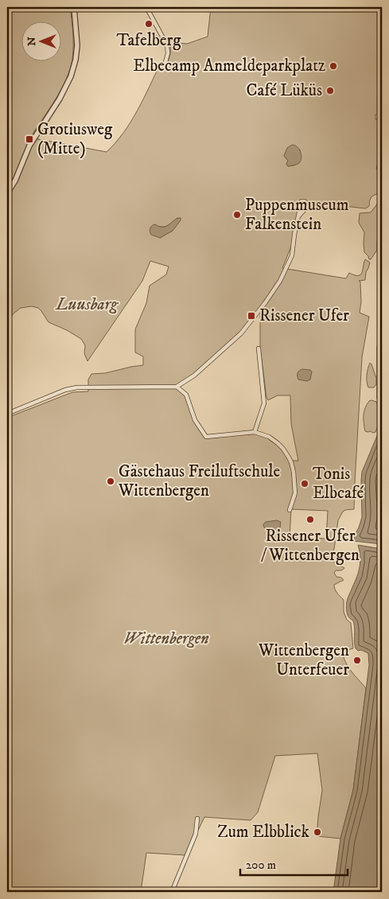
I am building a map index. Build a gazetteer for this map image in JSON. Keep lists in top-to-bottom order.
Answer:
{
  "parks": ["Luusbarg", "Wittenbergen"],
  "places": {
    "other": [
      "Tafelberg",
      "Elbecamp Anmeldeparkplatz",
      "Café Lüküs",
      "Puppenmuseum Falkenstein",
      "Gästehaus Freiluftschule Wittenbergen",
      "Tonis Elbcafé",
      "Rissener Ufer / Wittenbergen",
      "Wittenbergen Unterfeuer",
      "Zum Elbblick"
    ],
    "transit": ["Grotiusweg (Mitte)", "Rissener Ufer"]
  },
  "scale_bar": "200 m",
  "north": "left"
}
